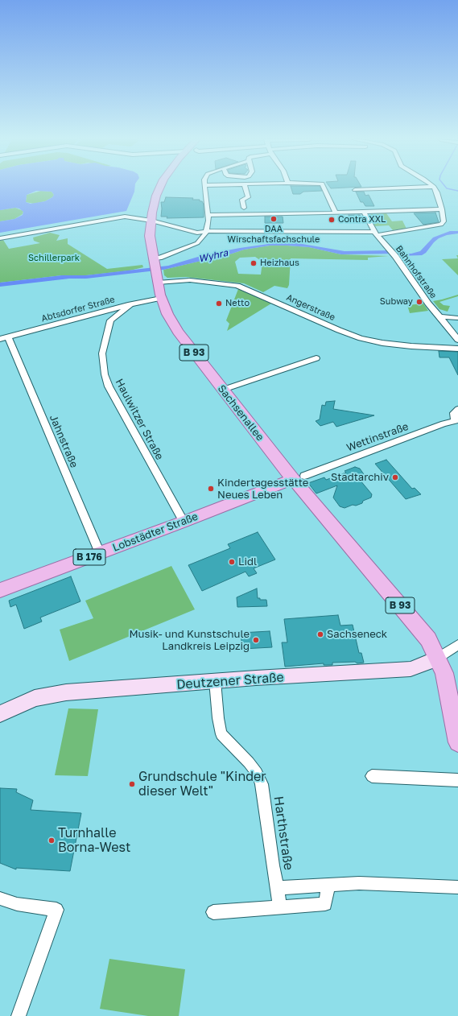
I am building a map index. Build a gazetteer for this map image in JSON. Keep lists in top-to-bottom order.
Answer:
{
  "streets": {
    "main road": [
      "B 93",
      "Sachsenallee",
      "Lobstädter Straße",
      "B 176",
      "Deutzener Straße"
    ],
    "street": [
      "Bahnhofstraße",
      "Angerstraße",
      "Abtsdorfer Straße",
      "Haulwitzer Straße",
      "Wettinstraße",
      "Jahnstraße",
      "Harthstraße"
    ]
  },
  "crossings": [
    ["Angerstraße", "Sachsenallee"],
    ["Abtsdorfer Straße", "Sachsenallee"],
    ["Abtsdorfer Straße", "Jahnstraße"],
    ["B 93", "Sachsenallee"],
    ["B 93", "Deutzener Straße"],
    ["Sachsenallee", "Wettinstraße"],
    ["Sachsenallee", "Lobstädter Straße"],
    ["Sachsenallee", "Deutzener Straße"],
    ["Haulwitzer Straße", "Lobstädter Straße"],
    ["Wettinstraße", "Lobstädter Straße"],
    ["Jahnstraße", "Lobstädter Straße"],
    ["Deutzener Straße", "Harthstraße"]
  ],
  "water": ["Wyhra"],
  "parks": ["Schillerpark"],
  "places": [
    "DAA Wirschaftsfachschule",
    "Contra XXL",
    "Heizhaus",
    "Subway",
    "Netto",
    "Stadtarchiv",
    "Kindertagesstätte Neues Leben",
    "Lidl",
    "Sachseneck",
    "Musik- und Kunstschule Landkreis Leipzig",
    "Grundschule \"Kinder dieser Welt\"",
    "Turnhalle Borna-West"
  ]
}
